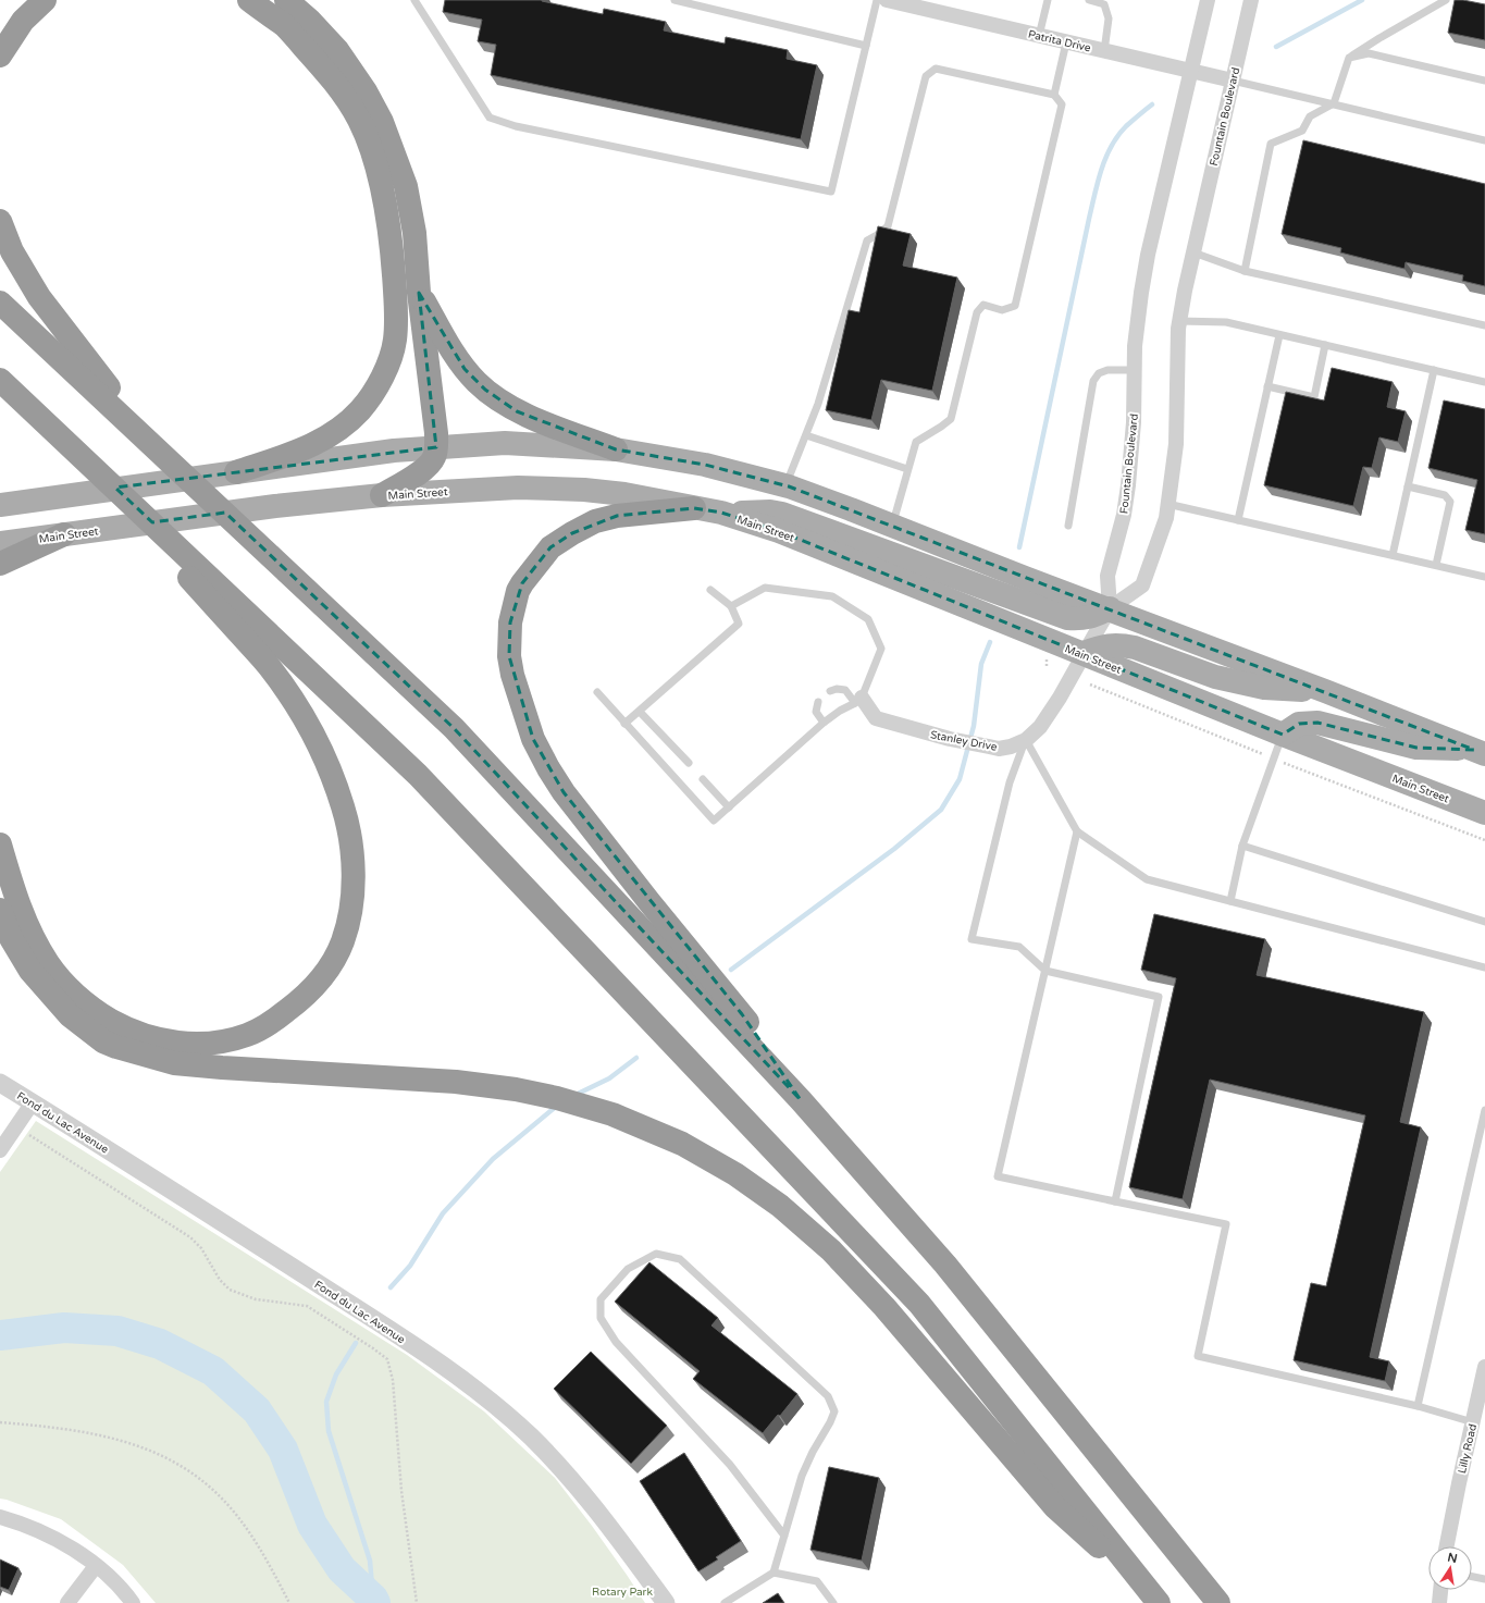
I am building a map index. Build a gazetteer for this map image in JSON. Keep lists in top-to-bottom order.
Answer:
{
  "streets": {
    "main road": ["Main Street"],
    "street": [
      "Patrita Drive",
      "Fountain Boulevard",
      "Stanley Drive",
      "Fond du Lac Avenue",
      "Lilly Road"
    ]
  },
  "crossings": [
    ["Patrita Drive", "Fountain Boulevard"],
    ["Fountain Boulevard", "Stanley Drive"],
    ["Main Street", "Stanley Drive"]
  ],
  "parks": ["Rotary Park"],
  "north": "top"
}
